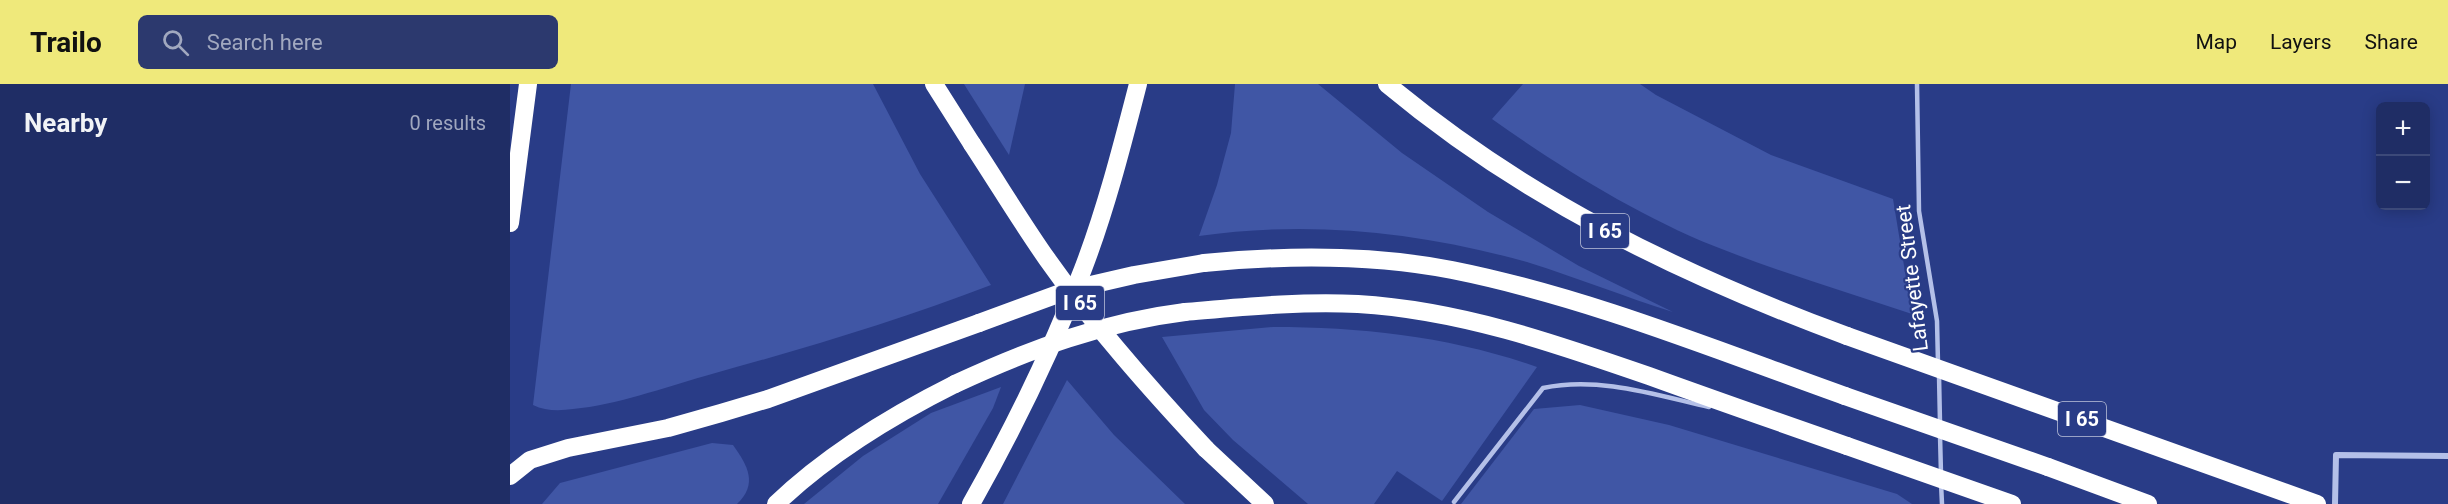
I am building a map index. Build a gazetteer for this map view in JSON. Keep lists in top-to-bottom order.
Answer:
{
  "streets": {
    "highway": ["I 65"],
    "lane": ["Lafayette Street"]
  },
  "page": {
    "header": "Trailo",
    "search": "Search here",
    "nav": ["Map", "Layers", "Share"],
    "heading": ["Nearby", "0 results"],
    "map_buttons": ["+", "−"]
  }
}
